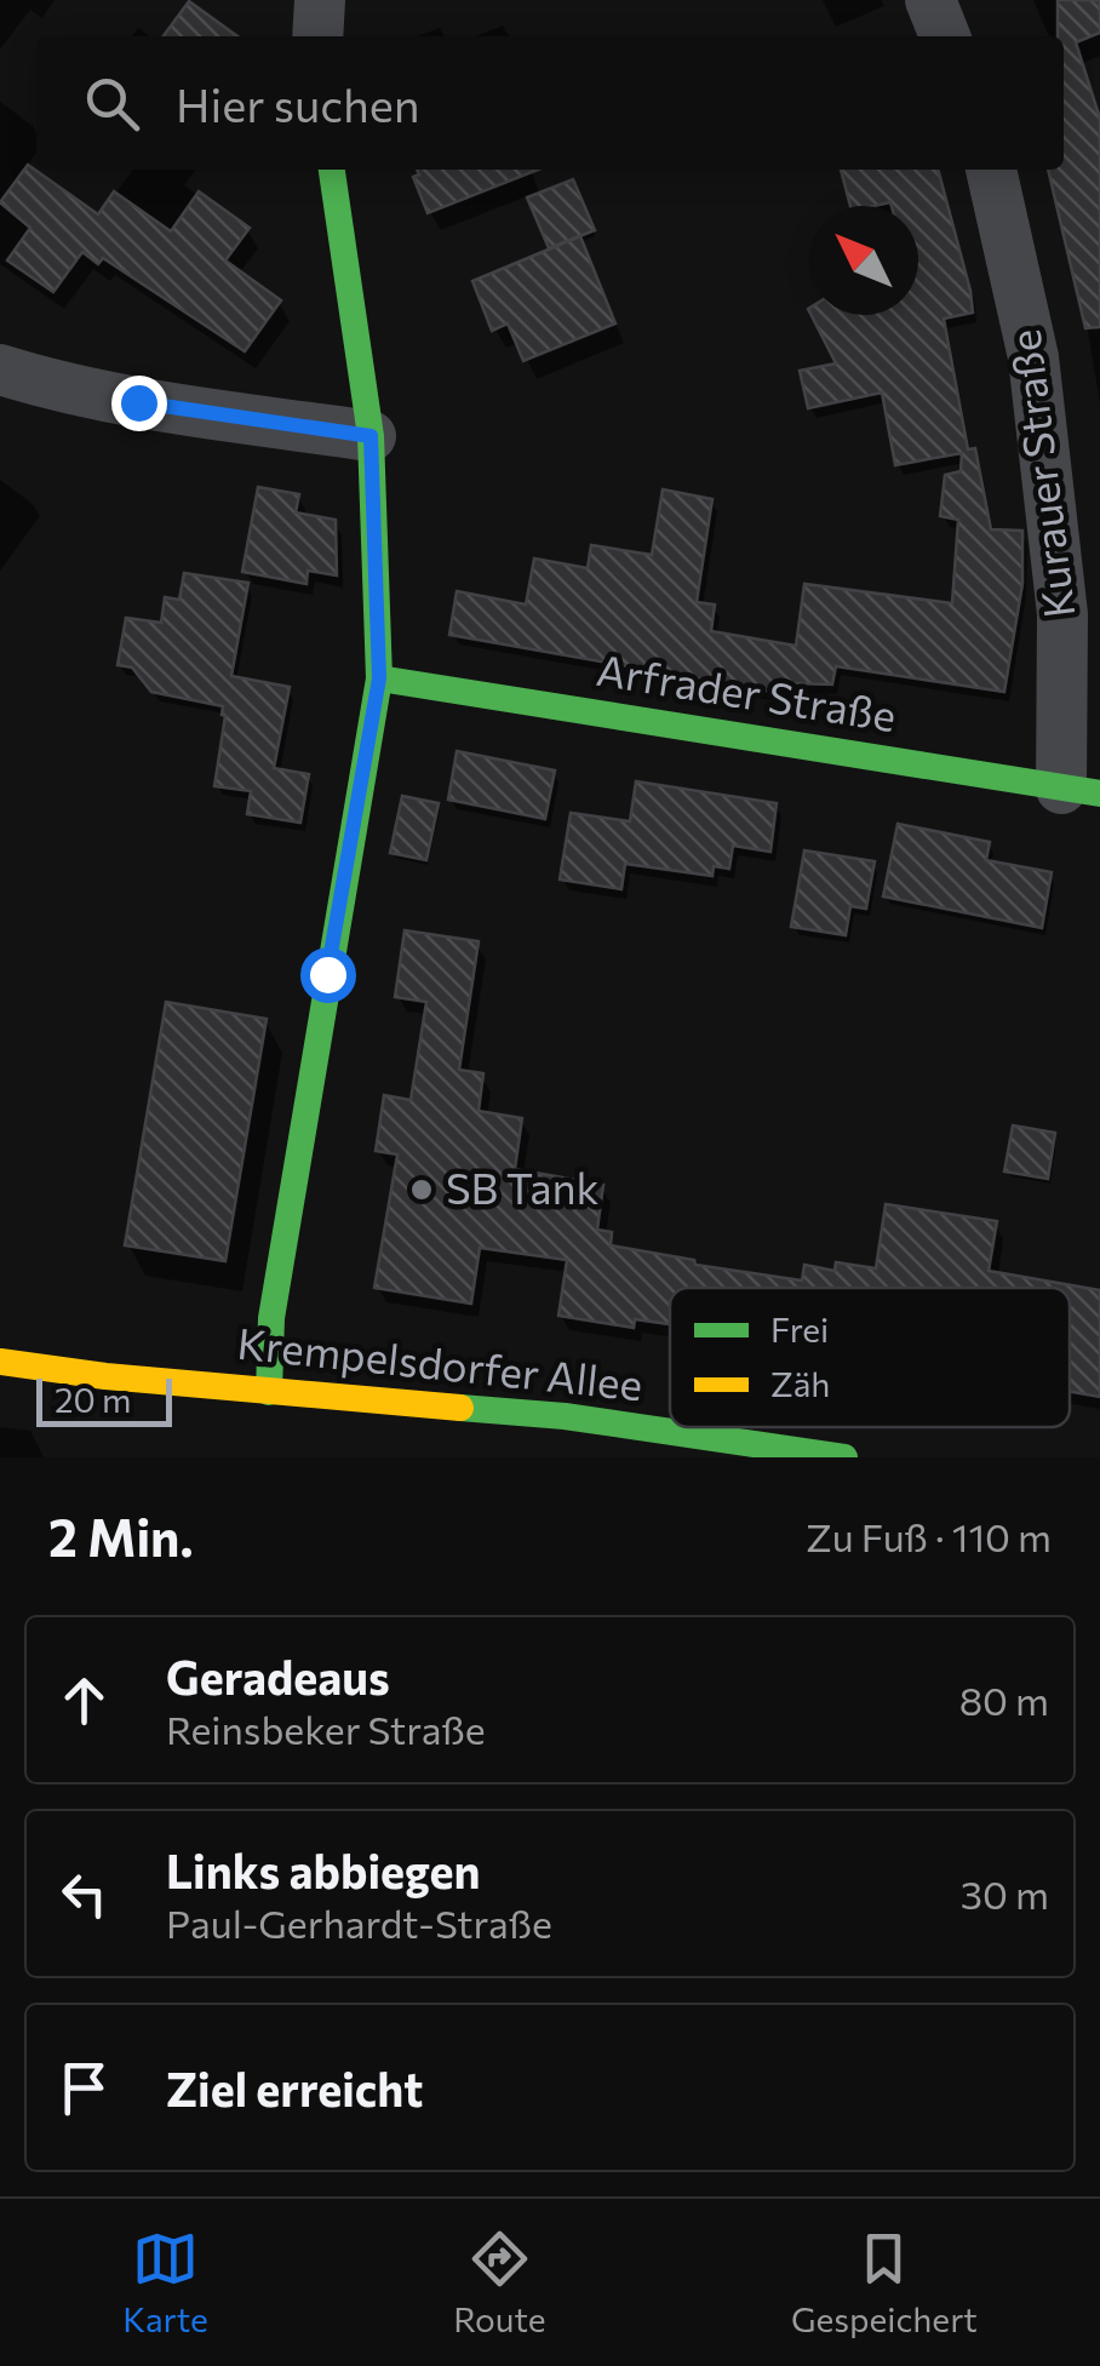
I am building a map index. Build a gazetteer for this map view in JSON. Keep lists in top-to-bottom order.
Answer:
{
  "streets": {
    "street": ["Kurauer Straße", "Arfrader Straße", "Krempelsdorfer Allee"]
  },
  "crossings": [
    ["Kurauer Straße", "Arfrader Straße"]
  ],
  "places": ["SB Tank"],
  "legend": ["Frei", "Zäh"],
  "scale_bar": "20 m",
  "north": "top left",
  "page": {
    "search": "Hier suchen",
    "scale": "20 m",
    "heading": ["2 Min.", "Zu Fuß · 110 m"],
    "list": [
      ["Geradeaus", "Reinsbeker Straße", "80 m"],
      ["Links abbiegen", "Paul-Gerhardt-Straße", "30 m"],
      "Ziel erreicht"
    ],
    "nav": ["Karte", "Route", "Gespeichert"]
  }
}
